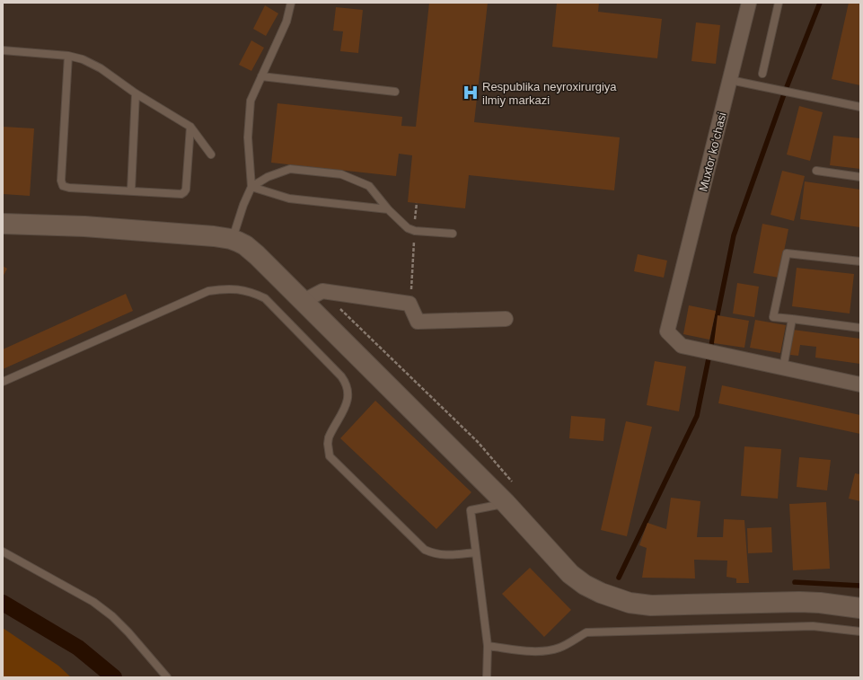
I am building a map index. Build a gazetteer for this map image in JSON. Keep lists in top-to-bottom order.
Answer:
{
  "streets": {
    "street": ["Muxtor koʻchasi"]
  },
  "places": {
    "hospital": ["Respublika neyroxirurgiya ilmiy markazi"]
  }
}
